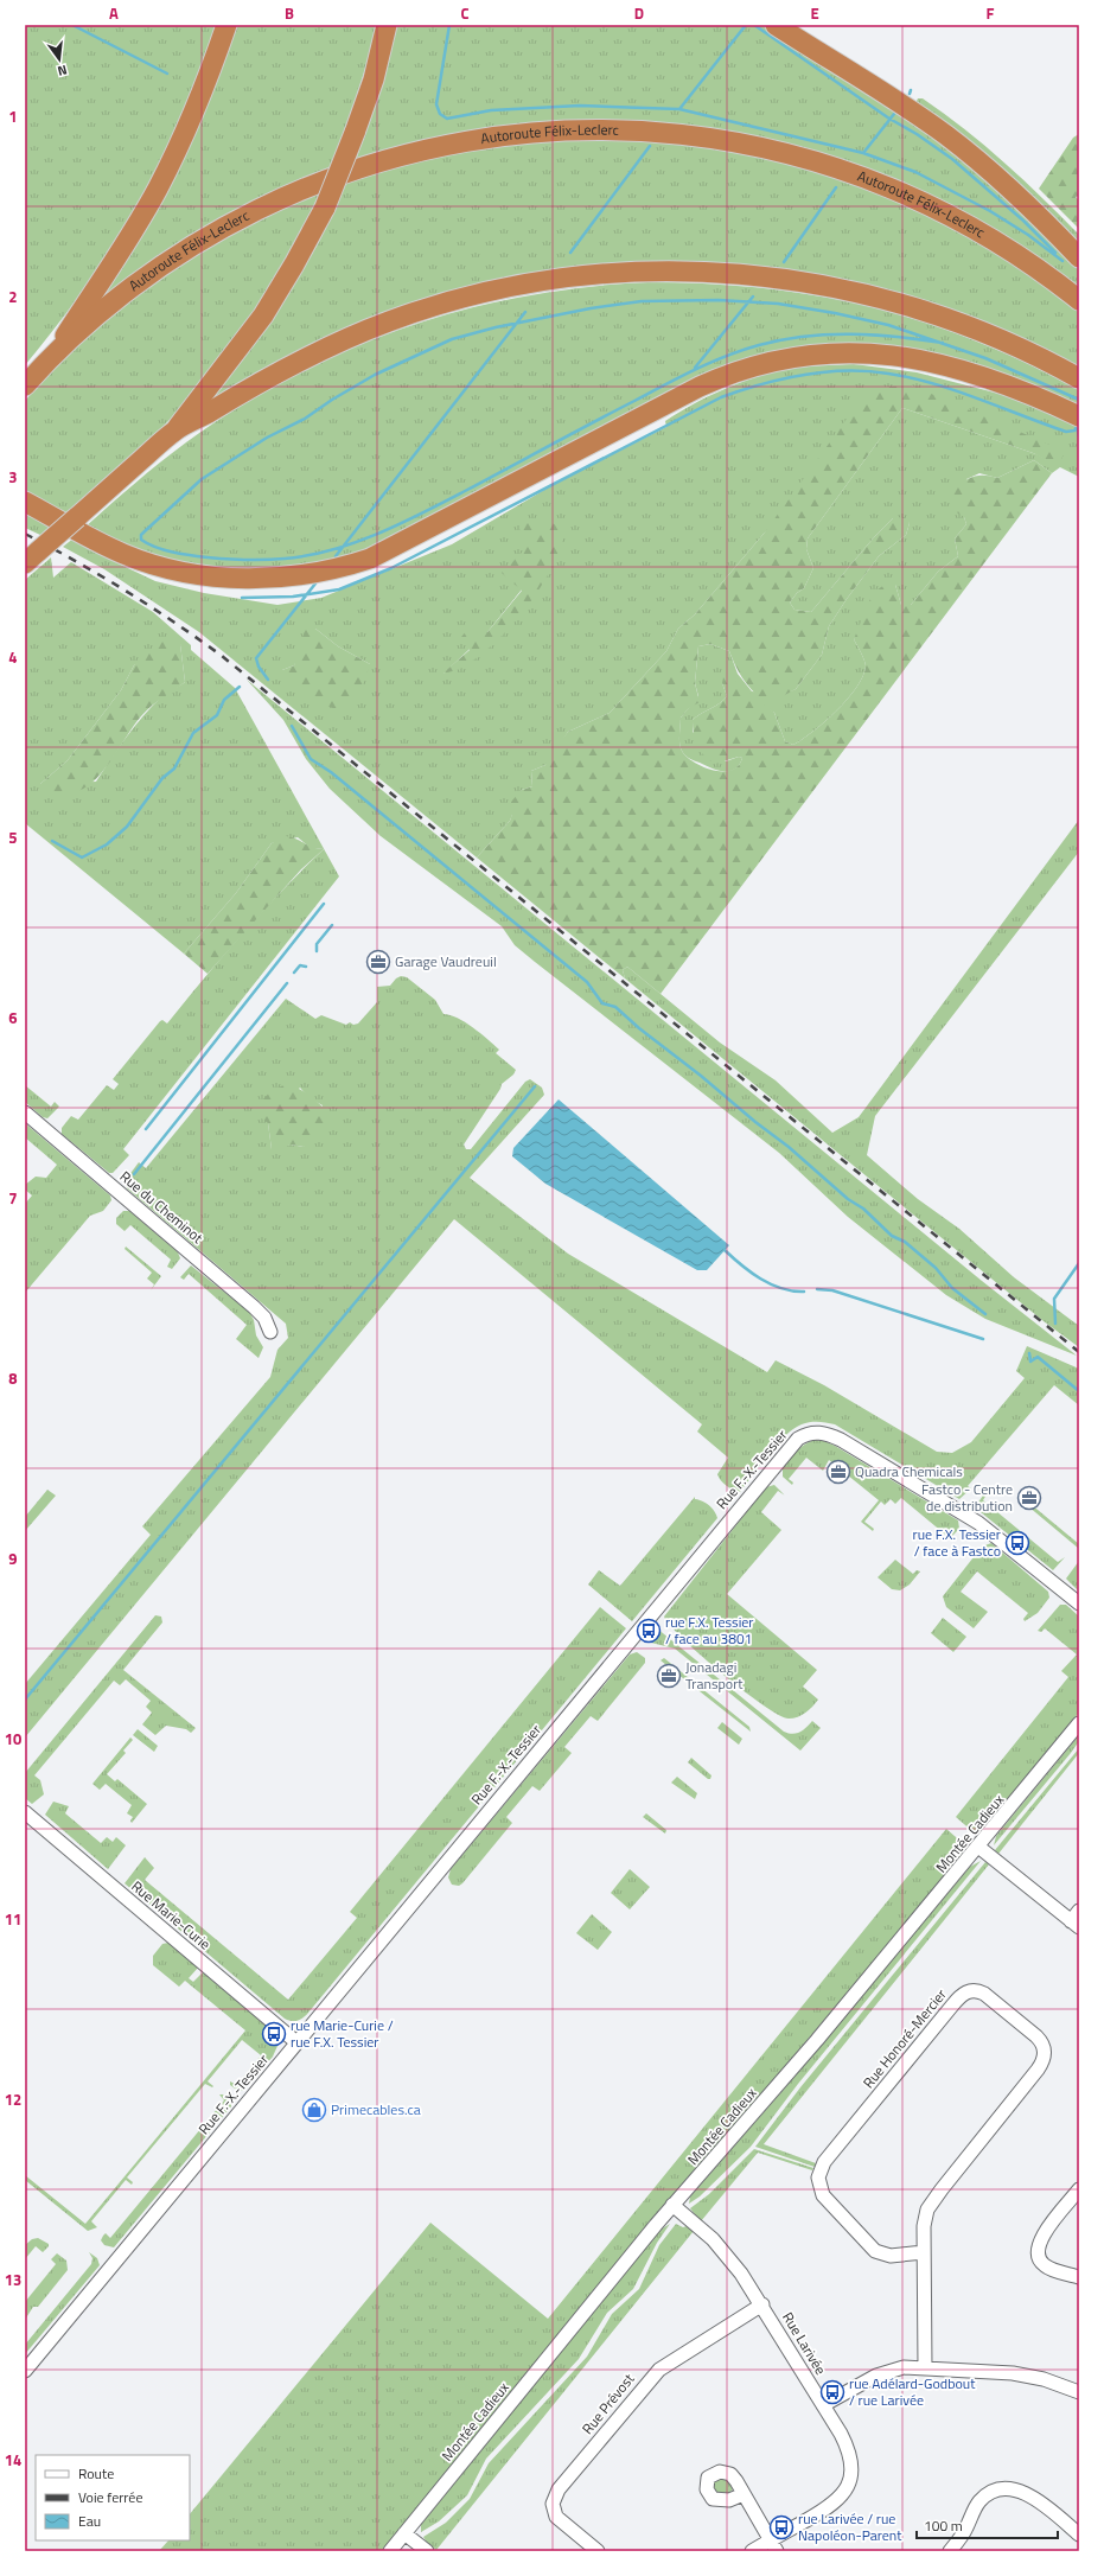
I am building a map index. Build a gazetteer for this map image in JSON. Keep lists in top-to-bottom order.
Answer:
{
  "streets": {
    "highway": ["Autoroute Félix-Leclerc"],
    "street": [
      "Rue du Cheminot",
      "Rue F.-X.-Tessier",
      "Montée Cadieux",
      "Rue Marie-Curie",
      "Rue Honoré-Mercier",
      "Rue Larivée",
      "Rue Prévost"
    ]
  },
  "crossings": [
    ["Rue F.-X.-Tessier", "Rue Marie-Curie"],
    ["Montée Cadieux", "Rue Larivée"],
    ["Rue Larivée", "Rue Prévost"]
  ],
  "places": {
    "office": [
      "Garage Vaudreuil",
      "Quadra Chemicals",
      "Fastco - Centre de distribution",
      "Jonadagi Transport"
    ],
    "bus stop": [
      "rue F.X. Tessier / face à Fastco",
      "rue F.X. Tessier / face au 3801",
      "rue Marie-Curie / rue F.X. Tessier",
      "rue Adélard-Godbout / rue Larivée",
      "rue Larivée / rue Napoléon-Parent"
    ],
    "shop": ["Primecables.ca"]
  },
  "legend": ["Route", "Voie ferrée", "Eau"],
  "scale_bar": "100 m",
  "north": "bottom",
  "grid": {
    "columns": [
      "A",
      "B",
      "C",
      "D",
      "E",
      "F"
    ],
    "rows": [
      "1",
      "2",
      "3",
      "4",
      "5",
      "6",
      "7",
      "8",
      "9",
      "10",
      "11",
      "12",
      "13",
      "14"
    ]
  }
}
